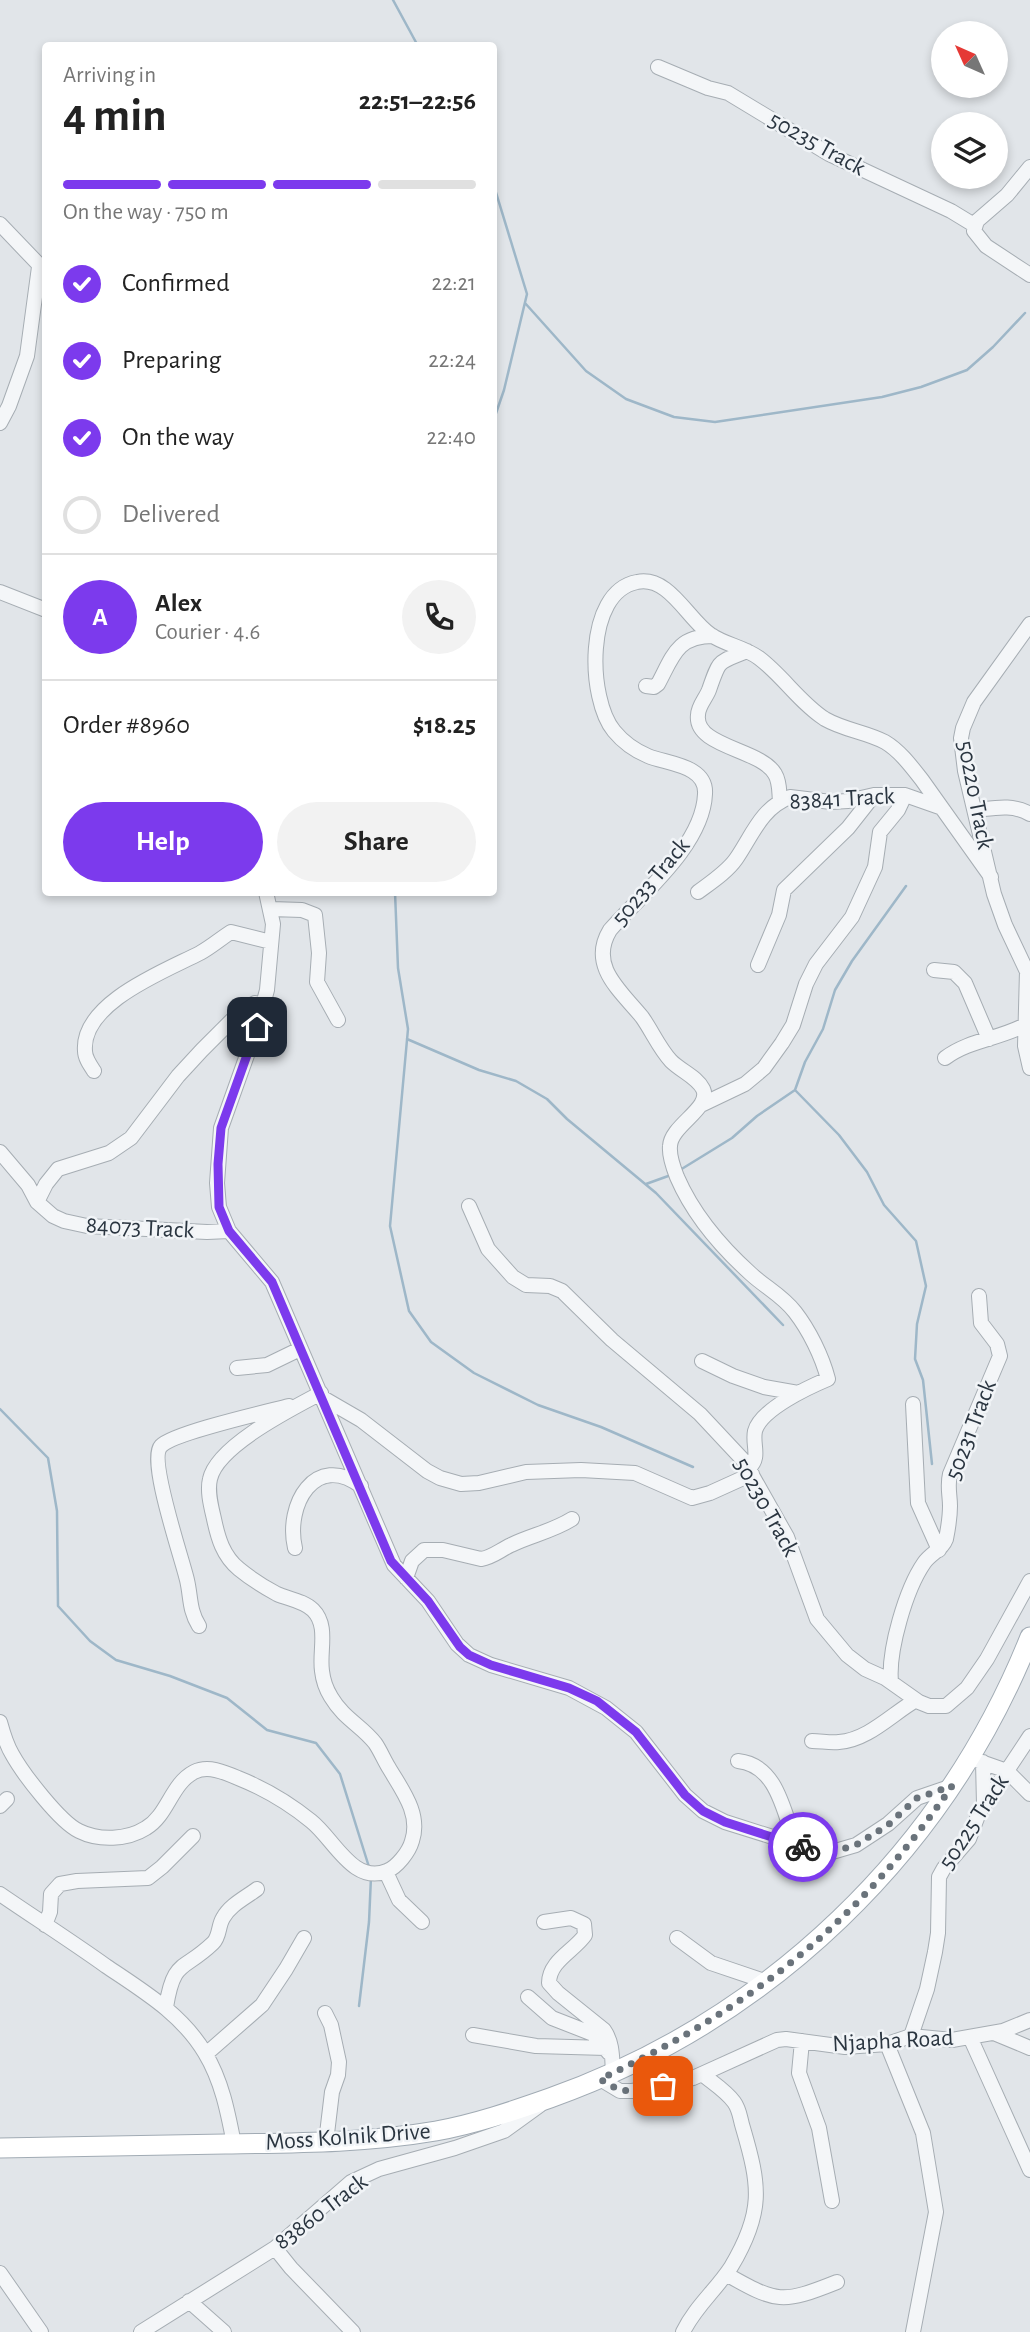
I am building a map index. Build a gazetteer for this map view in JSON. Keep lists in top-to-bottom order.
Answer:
{
  "streets": {
    "main road": ["Moss Kolnik Drive"],
    "street": [
      "50235 Track",
      "50220 Track",
      "83841 Track",
      "50233 Track",
      "84073 Track",
      "50231 Track",
      "50230 Track",
      "50225 Track",
      "Njapha Road",
      "83860 Track"
    ]
  },
  "crossings": [
    ["50220 Track", "50233 Track"],
    ["83841 Track", "50233 Track"],
    ["50231 Track", "50230 Track"],
    ["50225 Track", "Njapha Road"],
    ["Njapha Road", "Moss Kolnik Drive"],
    ["Moss Kolnik Drive", "83860 Track"]
  ],
  "north": "top left",
  "page": {
    "heading": ["4 min", "Arriving in", "22:51–22:56"],
    "panel": [
      "Alex",
      "Courier · 4.6",
      "Order #8960",
      "$18.25"
    ],
    "bar": "On the way · 750 m",
    "list": [
      ["Confirmed", "22:21"],
      ["Preparing", "22:24"],
      ["On the way", "22:40"],
      "Delivered"
    ],
    "round": "A",
    "buttons": ["Help", "Share"]
  }
}
